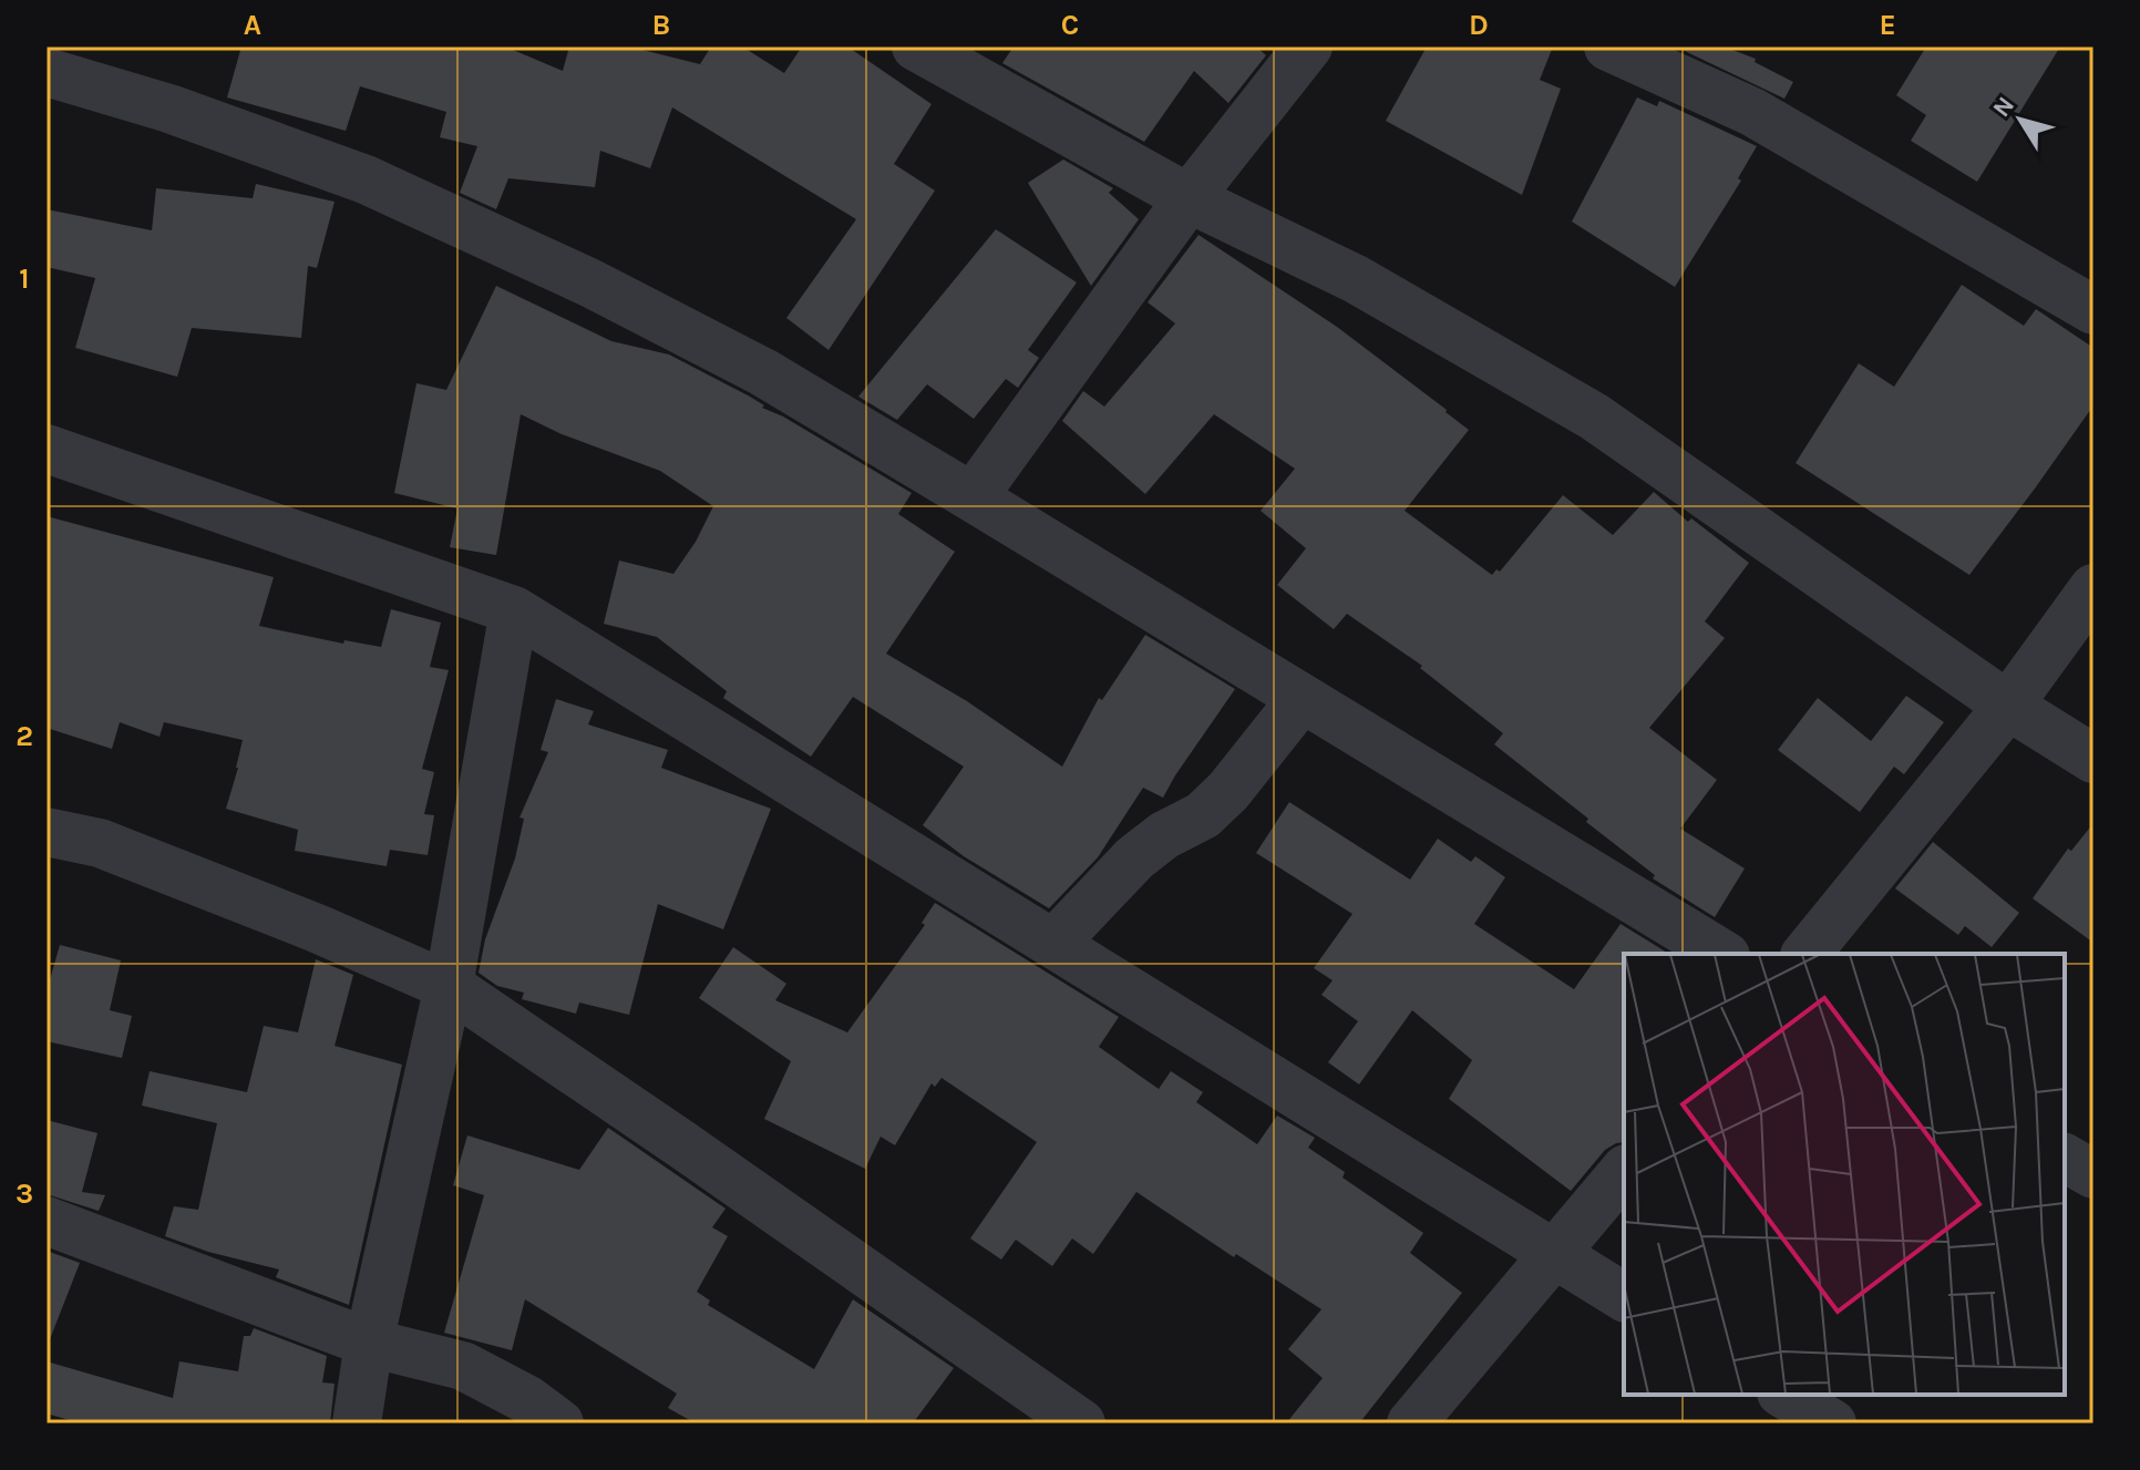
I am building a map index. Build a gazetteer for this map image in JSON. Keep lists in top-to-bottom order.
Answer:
{
  "north": "top left",
  "grid": {
    "columns": [
      "A",
      "B",
      "C",
      "D",
      "E"
    ],
    "rows": ["1", "2", "3"]
  }
}
